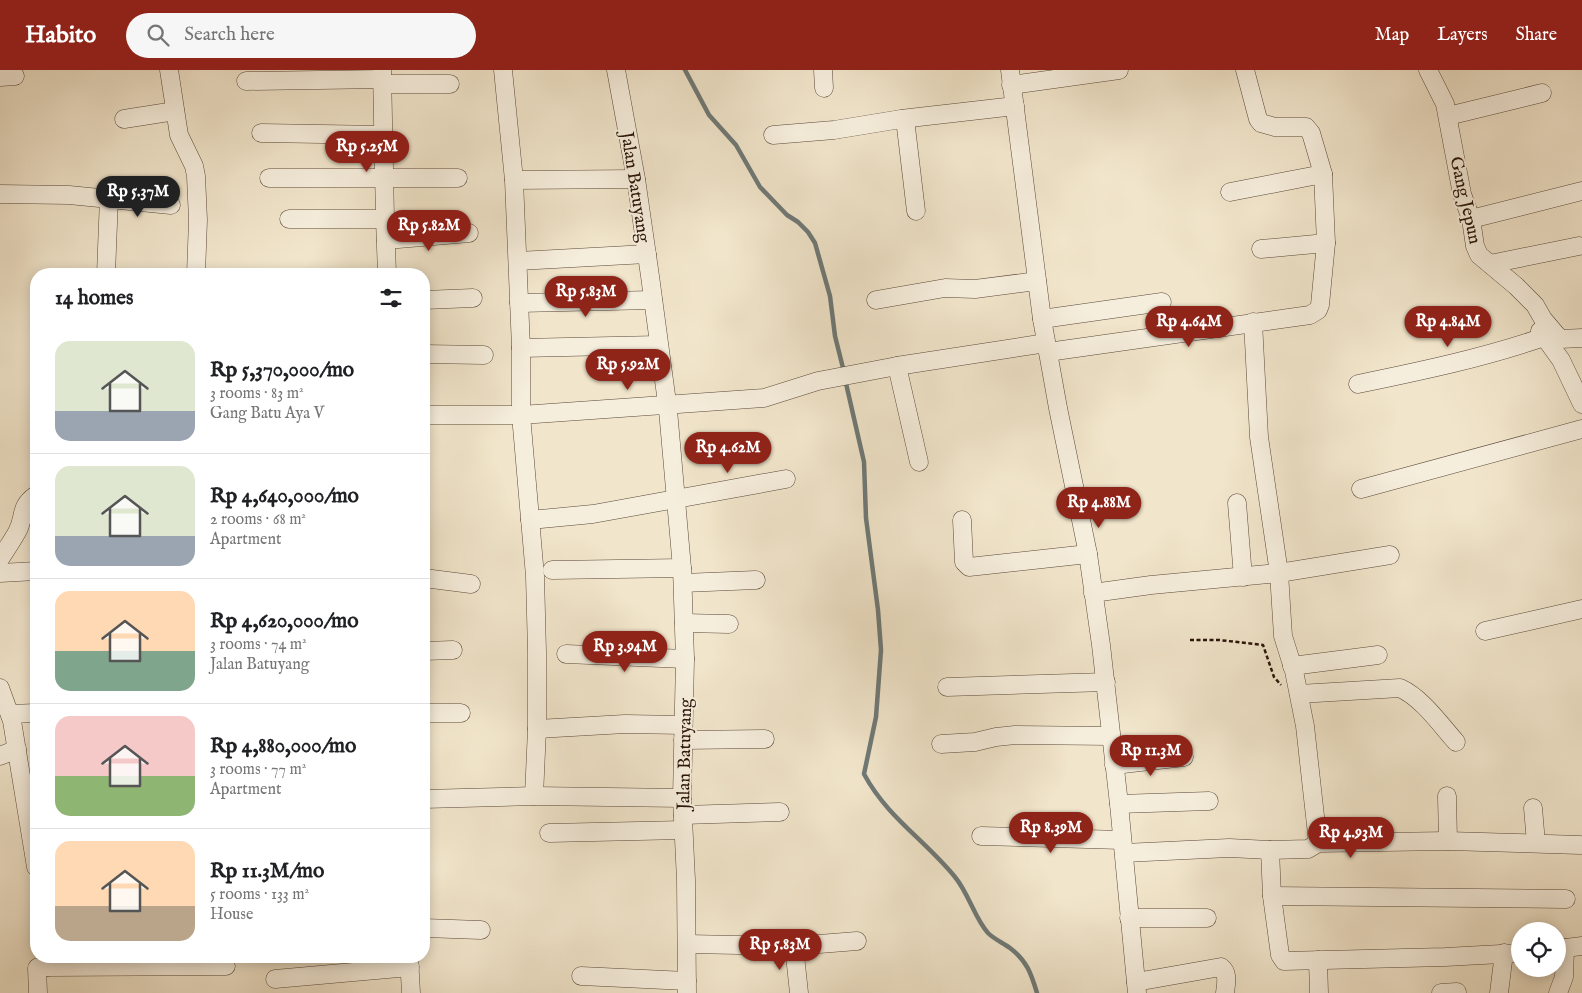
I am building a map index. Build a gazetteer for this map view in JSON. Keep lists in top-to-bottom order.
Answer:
{
  "streets": {
    "street": ["Jalan Batuyang", "Gang Jepun"]
  },
  "page": {
    "header": "Habito",
    "search": "Search here",
    "nav": ["Map", "Layers", "Share"],
    "price": [
      "Rp 5.25M",
      "Rp 5.37M",
      "Rp 5.82M",
      "Rp 5.83M",
      "Rp 4.64M",
      "Rp 4.84M",
      "Rp 5.92M",
      "Rp 4.62M",
      "Rp 4.88M",
      "Rp 3.94M",
      "Rp 11.3M",
      "Rp 8.39M",
      "Rp 4.93M",
      "Rp 5.83M"
    ],
    "heading": "14 homes",
    "list": [
      {
        "name": "Rp 5,370,000/mo",
        "note": "3 rooms · 83 m² · Gang Batu Aya V"
      },
      {
        "name": "Rp 4,640,000/mo",
        "note": "2 rooms · 68 m² · Apartment"
      },
      {
        "name": "Rp 4,620,000/mo",
        "note": "3 rooms · 74 m² · Jalan Batuyang"
      },
      {
        "name": "Rp 4,880,000/mo",
        "note": "3 rooms · 77 m² · Apartment"
      },
      {
        "name": "Rp 11.3M/mo",
        "note": "5 rooms · 133 m² · House"
      }
    ]
  }
}
